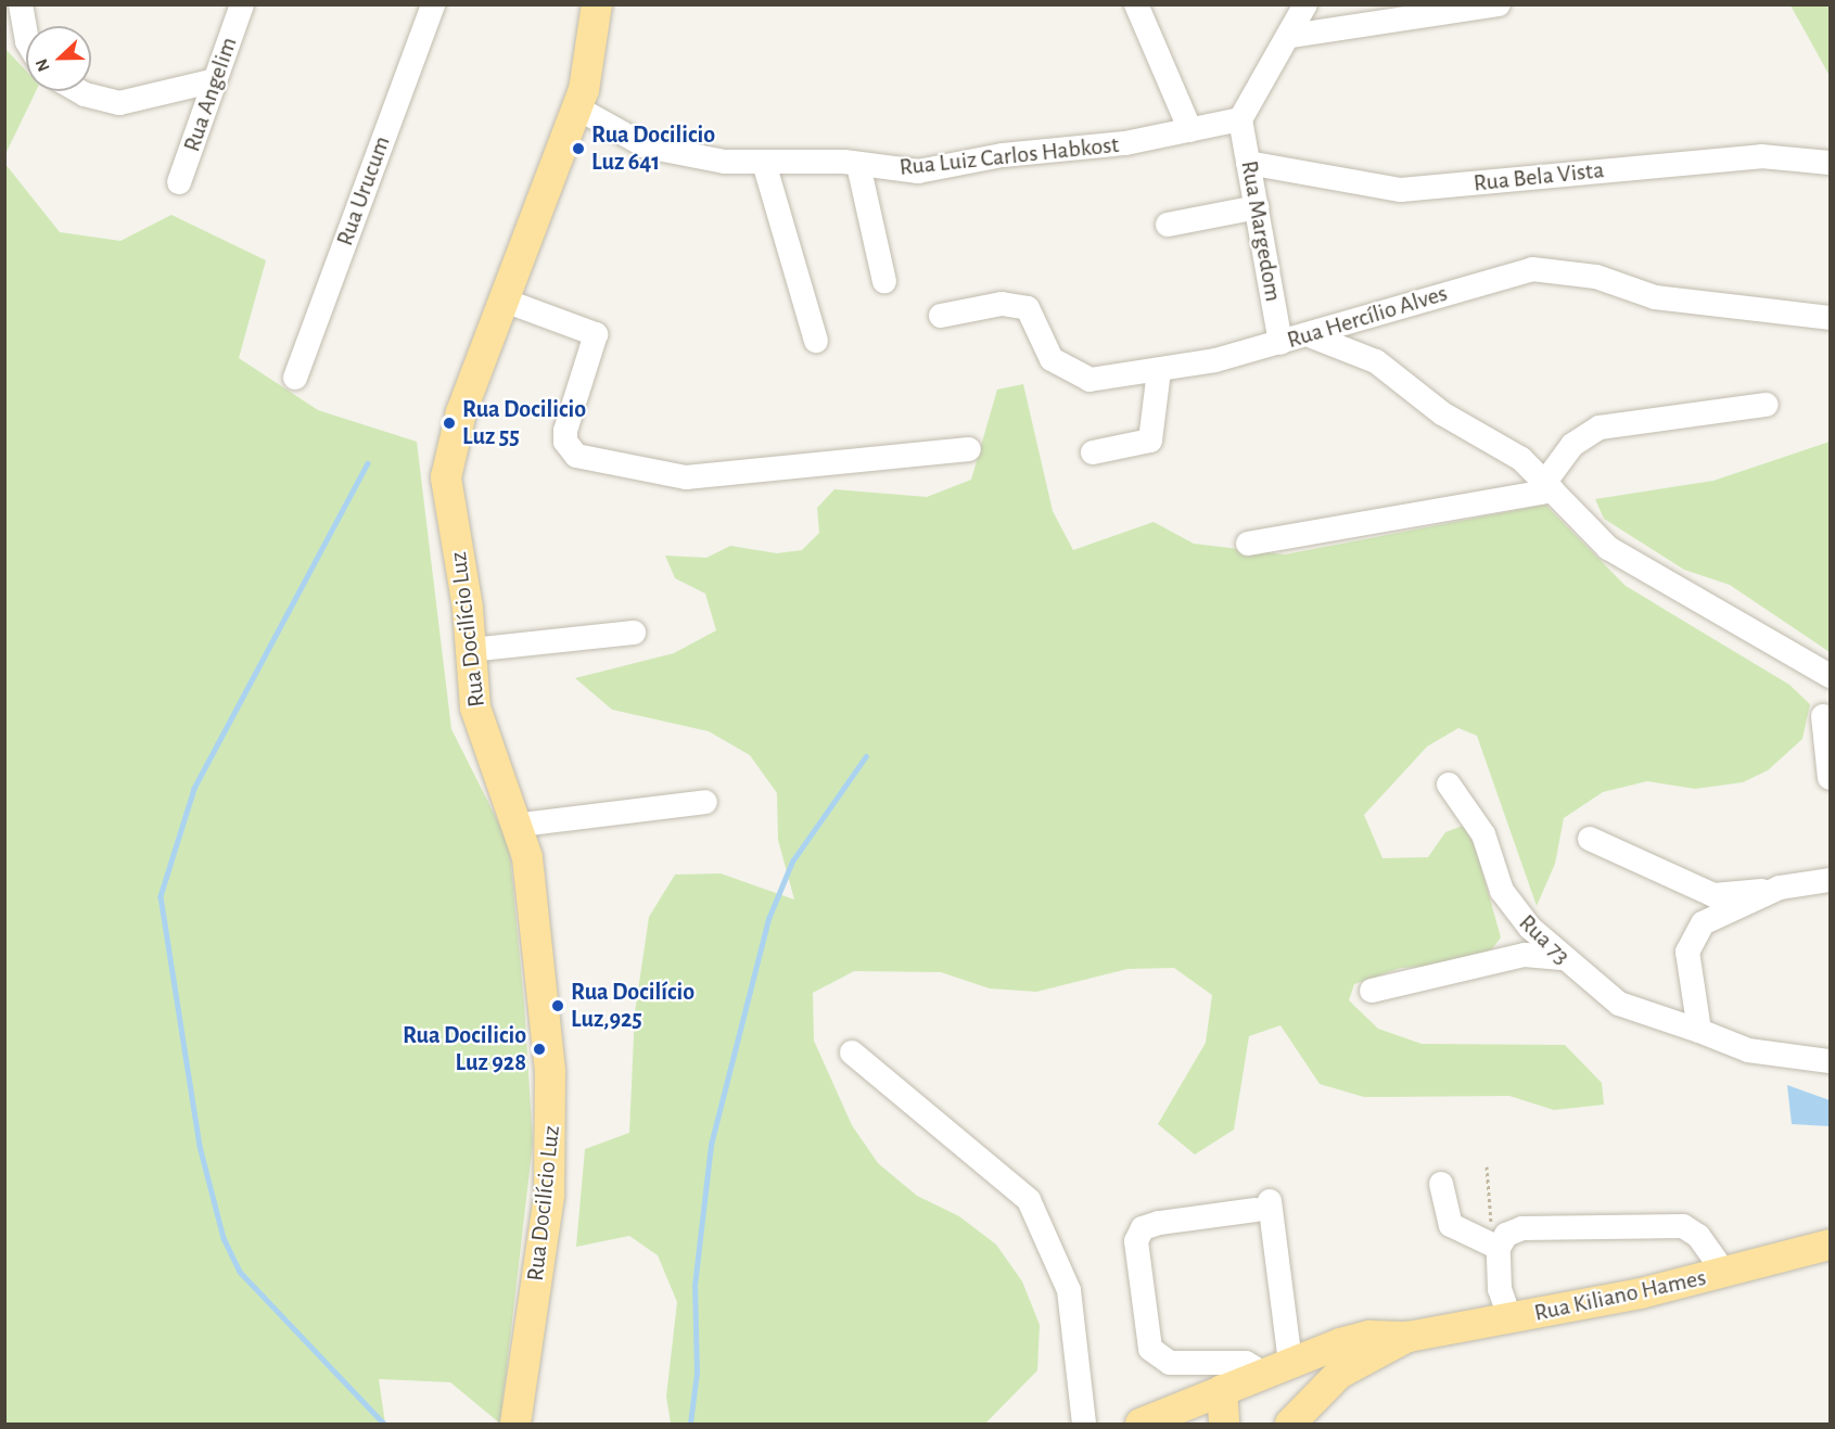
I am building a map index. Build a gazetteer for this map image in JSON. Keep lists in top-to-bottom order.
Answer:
{
  "streets": {
    "main road": ["Rua Docilício Luz", "Rua Kiliano Hames"],
    "street": [
      "Rua Angelim",
      "Rua Luiz Carlos Habkost",
      "Rua Bela Vista",
      "Rua Urucum",
      "Rua Margedom",
      "Rua Hercílio Alves",
      "Rua 73"
    ]
  },
  "crossings": [
    ["Rua Luiz Carlos Habkost", "Rua Margedom"],
    ["Rua Luiz Carlos Habkost", "Rua Docilício Luz"],
    ["Rua Bela Vista", "Rua Margedom"],
    ["Rua Margedom", "Rua Hercílio Alves"]
  ],
  "places": [
    "Rua Docilicio Luz 641",
    "Rua Docilicio Luz 55",
    "Rua Docilício Luz,925",
    "Rua Docilicio Luz 928"
  ],
  "north": "left"
}
